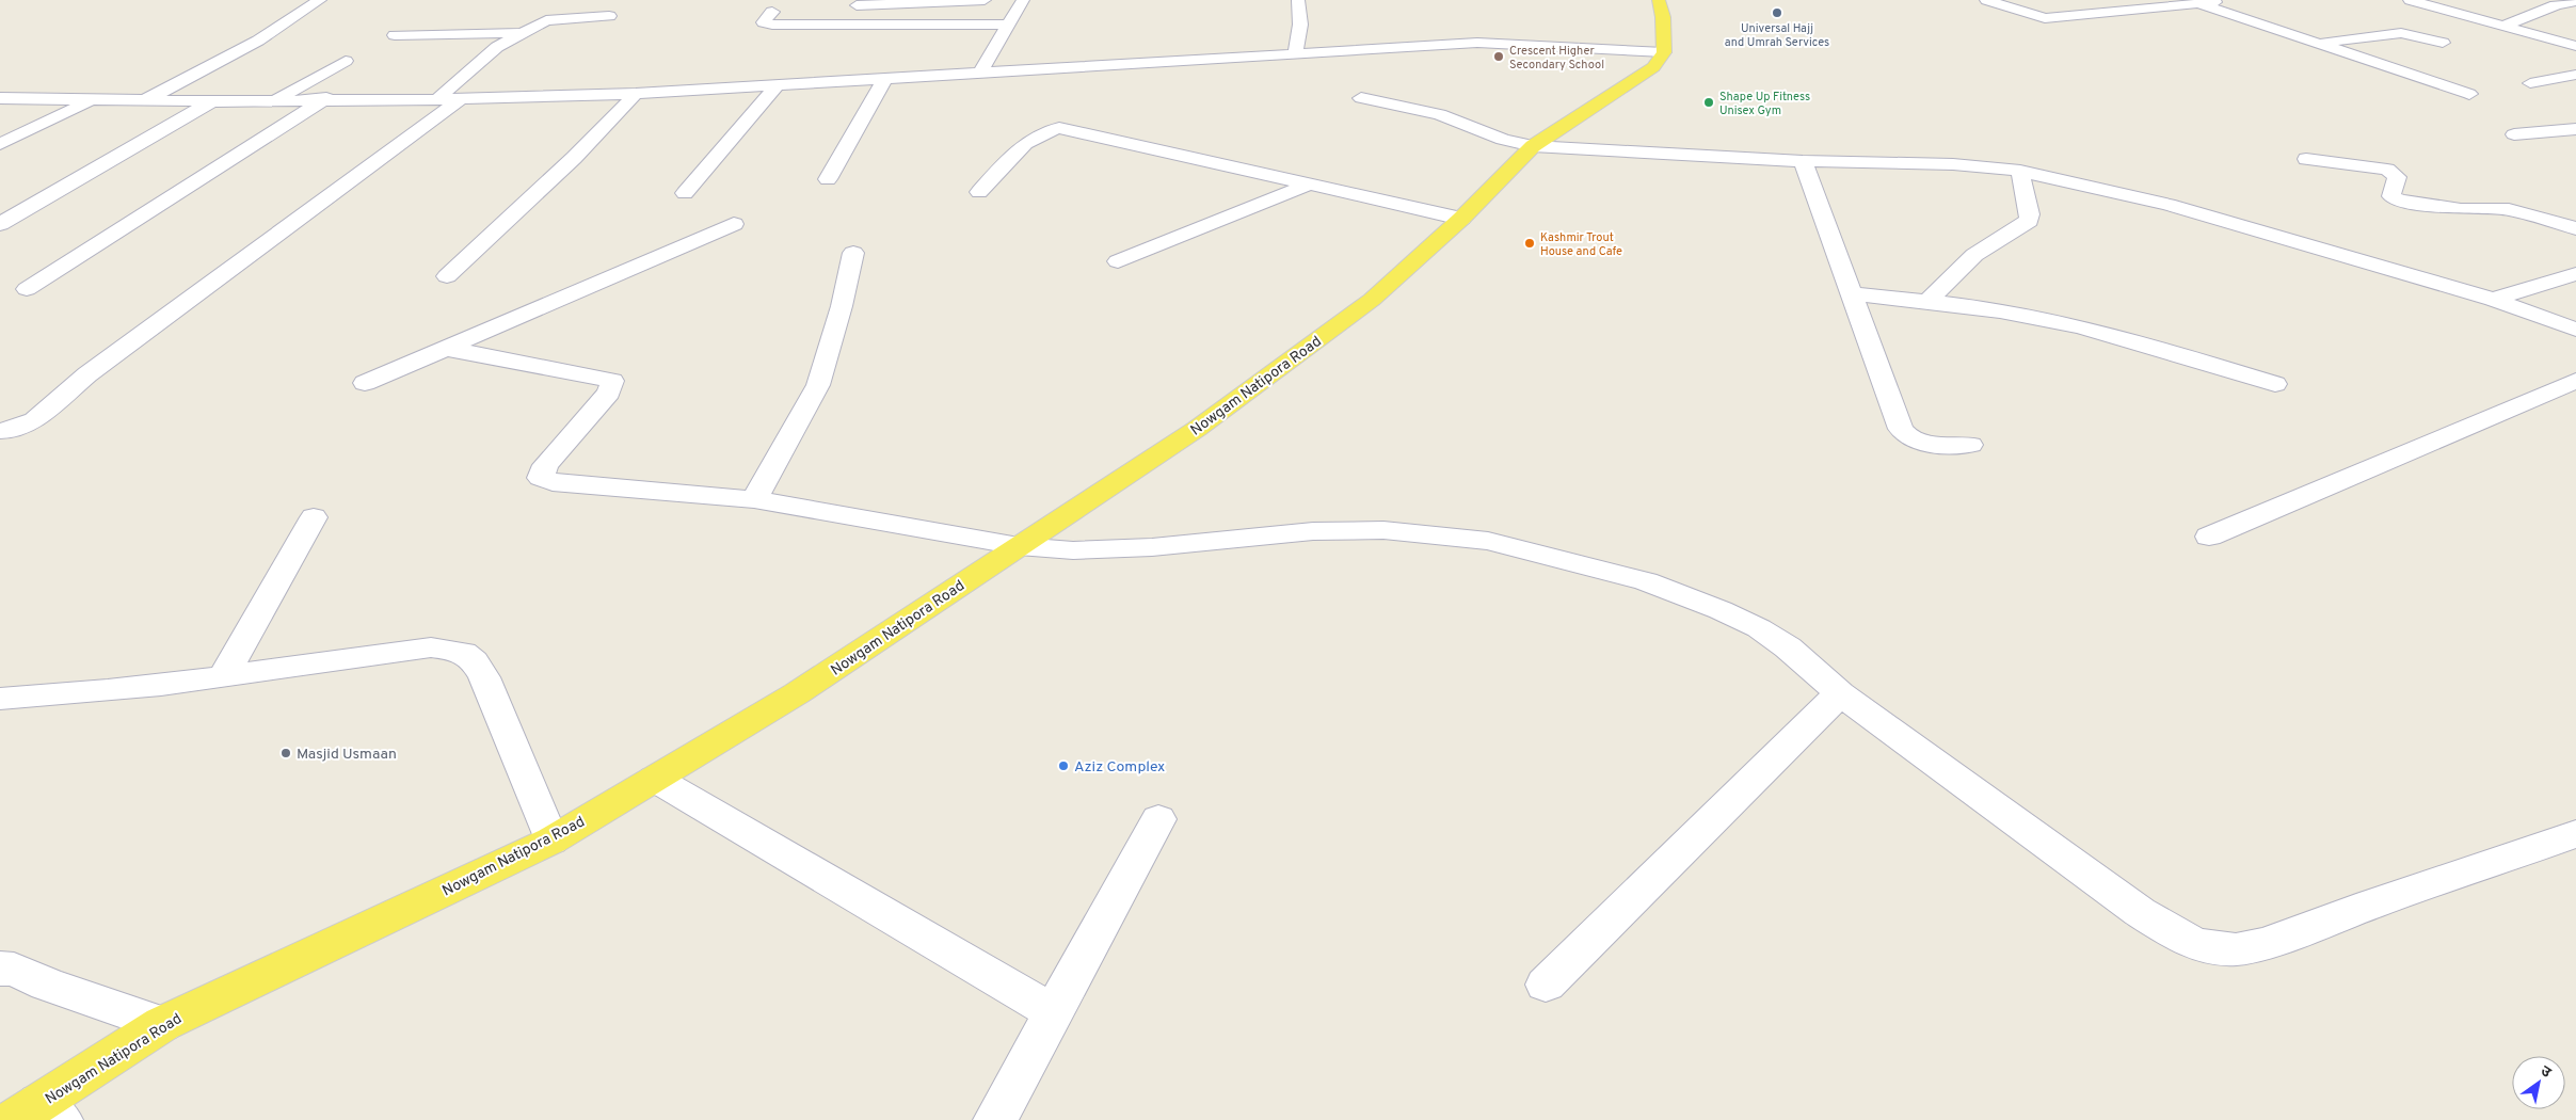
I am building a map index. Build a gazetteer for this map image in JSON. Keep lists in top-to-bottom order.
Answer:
{
  "streets": {
    "main road": ["Nowgam Natipora Road"]
  },
  "places": [
    "Universal Hajj and Umrah Services",
    "Crescent Higher Secondary School",
    "Shape Up Fitness Unisex Gym",
    "Kashmir Trout House and Cafe",
    "Masjid Usmaan",
    "Aziz Complex"
  ],
  "north": "top right"
}
